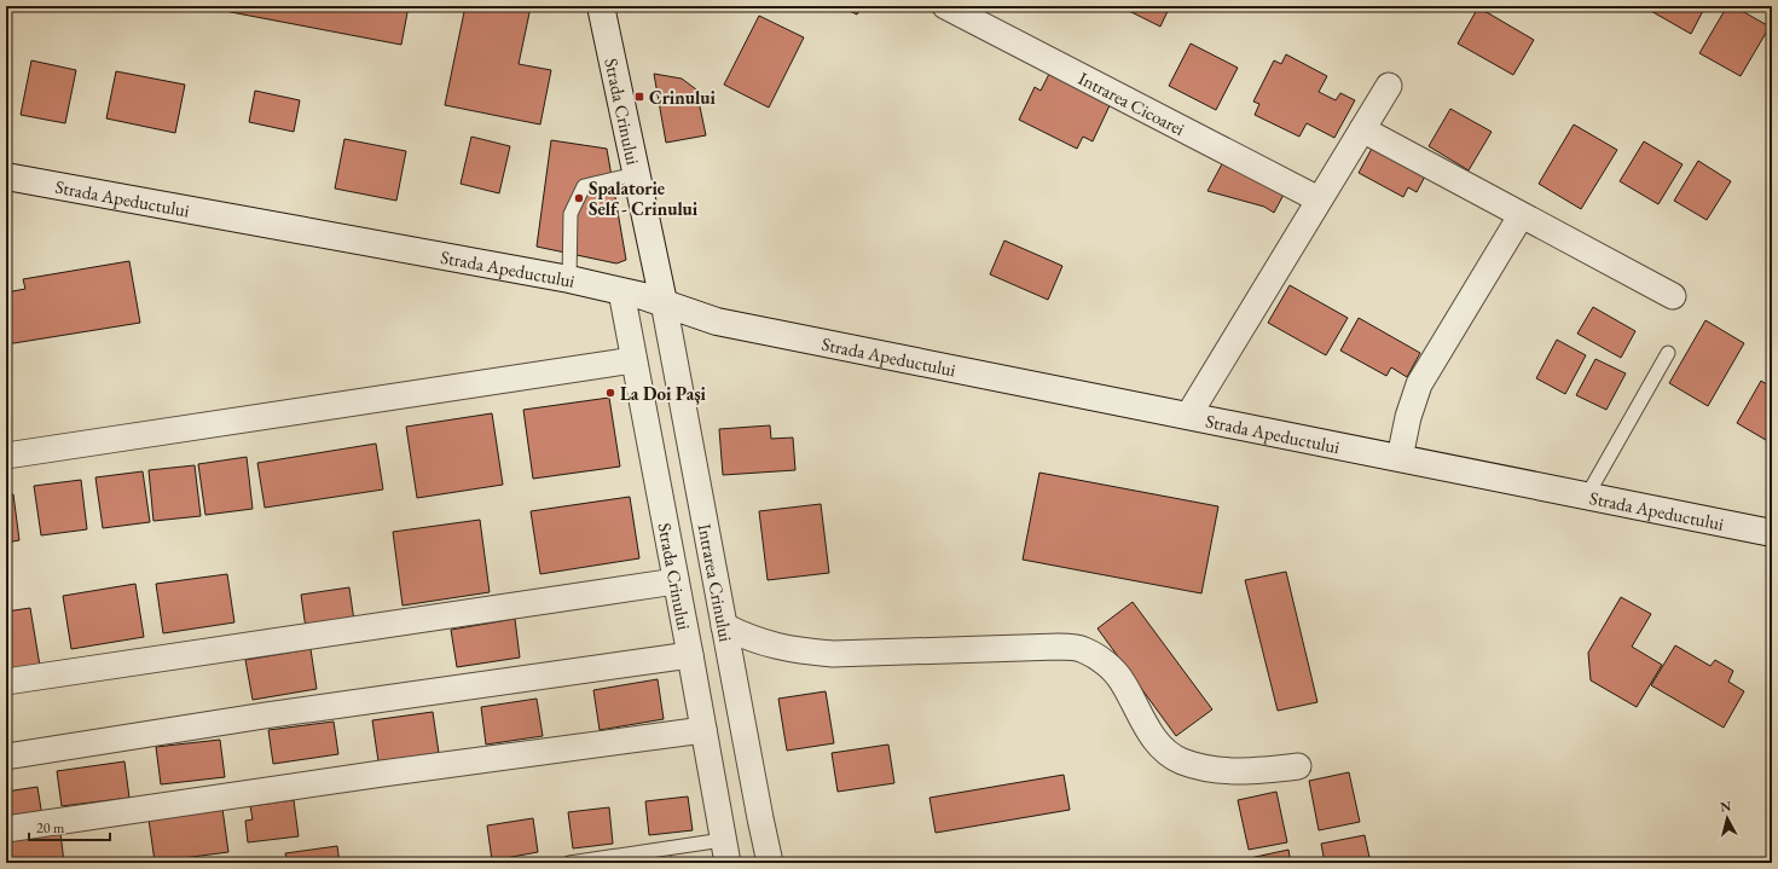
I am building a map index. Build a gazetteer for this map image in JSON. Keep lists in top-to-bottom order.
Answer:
{
  "streets": {
    "street": [
      "Intrarea Cicoarei",
      "Strada Crinului",
      "Strada Apeductului",
      "Intrarea Crinului"
    ]
  },
  "crossings": [
    ["Strada Crinului", "Strada Apeductului"],
    ["Strada Crinului", "Intrarea Crinului"],
    ["Strada Apeductului", "Intrarea Crinului"]
  ],
  "places": {
    "transit": ["Crinului"],
    "other": ["Spalatorie Self - Crinului", "La Doi Pași"]
  },
  "scale_bar": "20 m",
  "north": "top"
}
